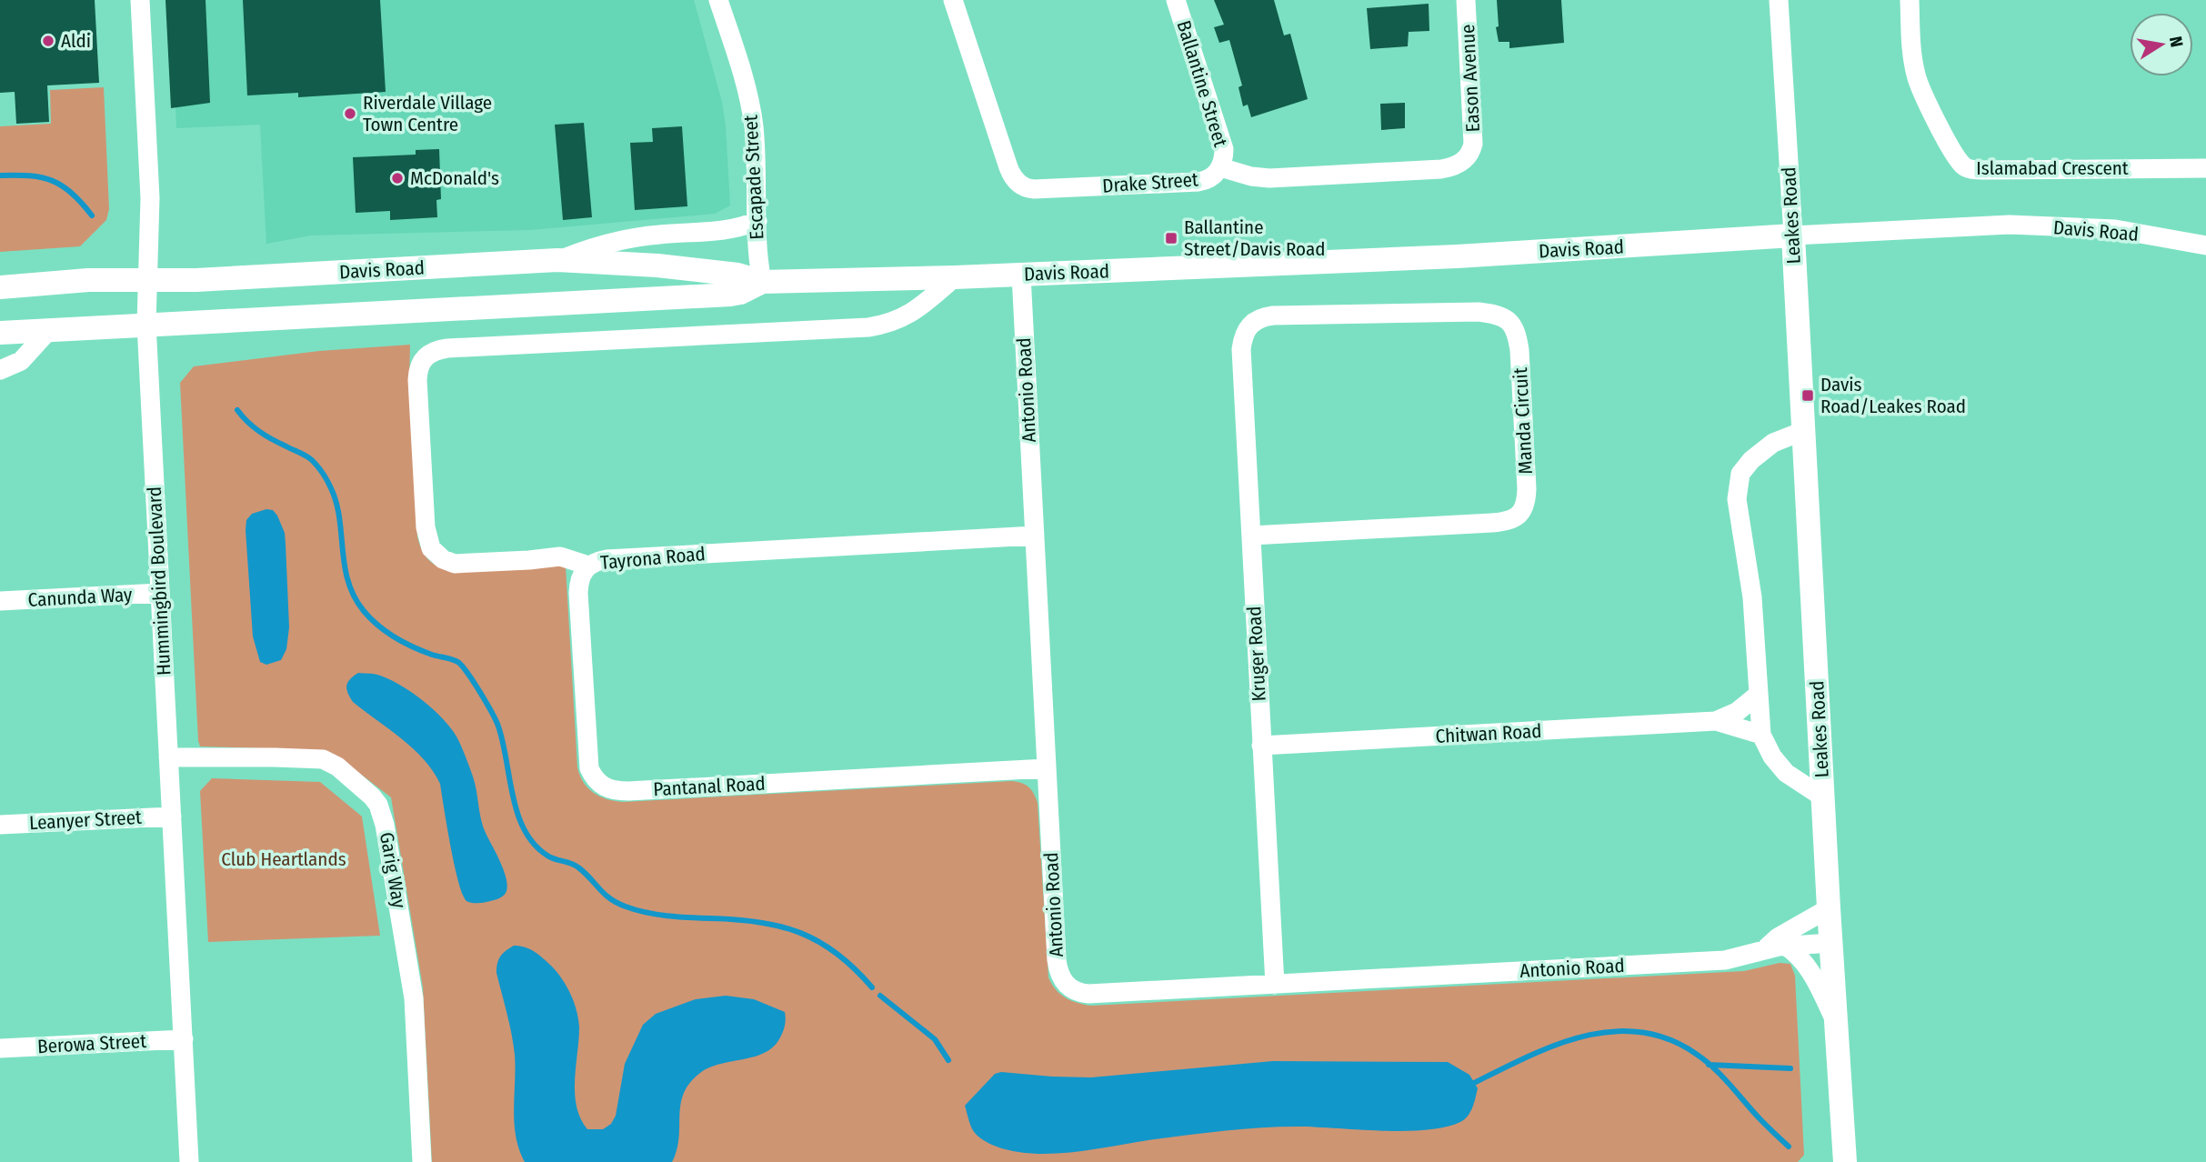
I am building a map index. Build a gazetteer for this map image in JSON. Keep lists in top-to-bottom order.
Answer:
{
  "streets": {
    "main road": ["Leakes Road", "Davis Road"],
    "street": [
      "Eason Avenue",
      "Ballantine Street",
      "Islamabad Crescent",
      "Escapade Street",
      "Drake Street",
      "Antonio Road",
      "Manda Circuit",
      "Tayrona Road",
      "Hummingbird Boulevard",
      "Canunda Way",
      "Kruger Road",
      "Chitwan Road",
      "Pantanal Road",
      "Leanyer Street",
      "Garig Way",
      "Berowa Street"
    ]
  },
  "crossings": [
    ["Eason Avenue", "Drake Street"],
    ["Ballantine Street", "Drake Street"],
    ["Escapade Street", "Davis Road"],
    ["Leakes Road", "Davis Road"],
    ["Leakes Road", "Antonio Road"],
    ["Leakes Road", "Chitwan Road"],
    ["Davis Road", "Antonio Road"],
    ["Davis Road", "Tayrona Road"],
    ["Davis Road", "Hummingbird Boulevard"],
    ["Antonio Road", "Tayrona Road"],
    ["Antonio Road", "Kruger Road"],
    ["Antonio Road", "Pantanal Road"],
    ["Manda Circuit", "Kruger Road"],
    ["Tayrona Road", "Pantanal Road"],
    ["Hummingbird Boulevard", "Canunda Way"],
    ["Hummingbird Boulevard", "Leanyer Street"],
    ["Hummingbird Boulevard", "Garig Way"],
    ["Hummingbird Boulevard", "Berowa Street"],
    ["Kruger Road", "Chitwan Road"]
  ],
  "parks": ["Club Heartlands"],
  "places": {
    "other": ["Aldi", "Riverdale Village Town Centre", "McDonald's"],
    "transit": ["Ballantine Street/Davis Road", "Davis Road/Leakes Road"]
  },
  "north": "right"
}
